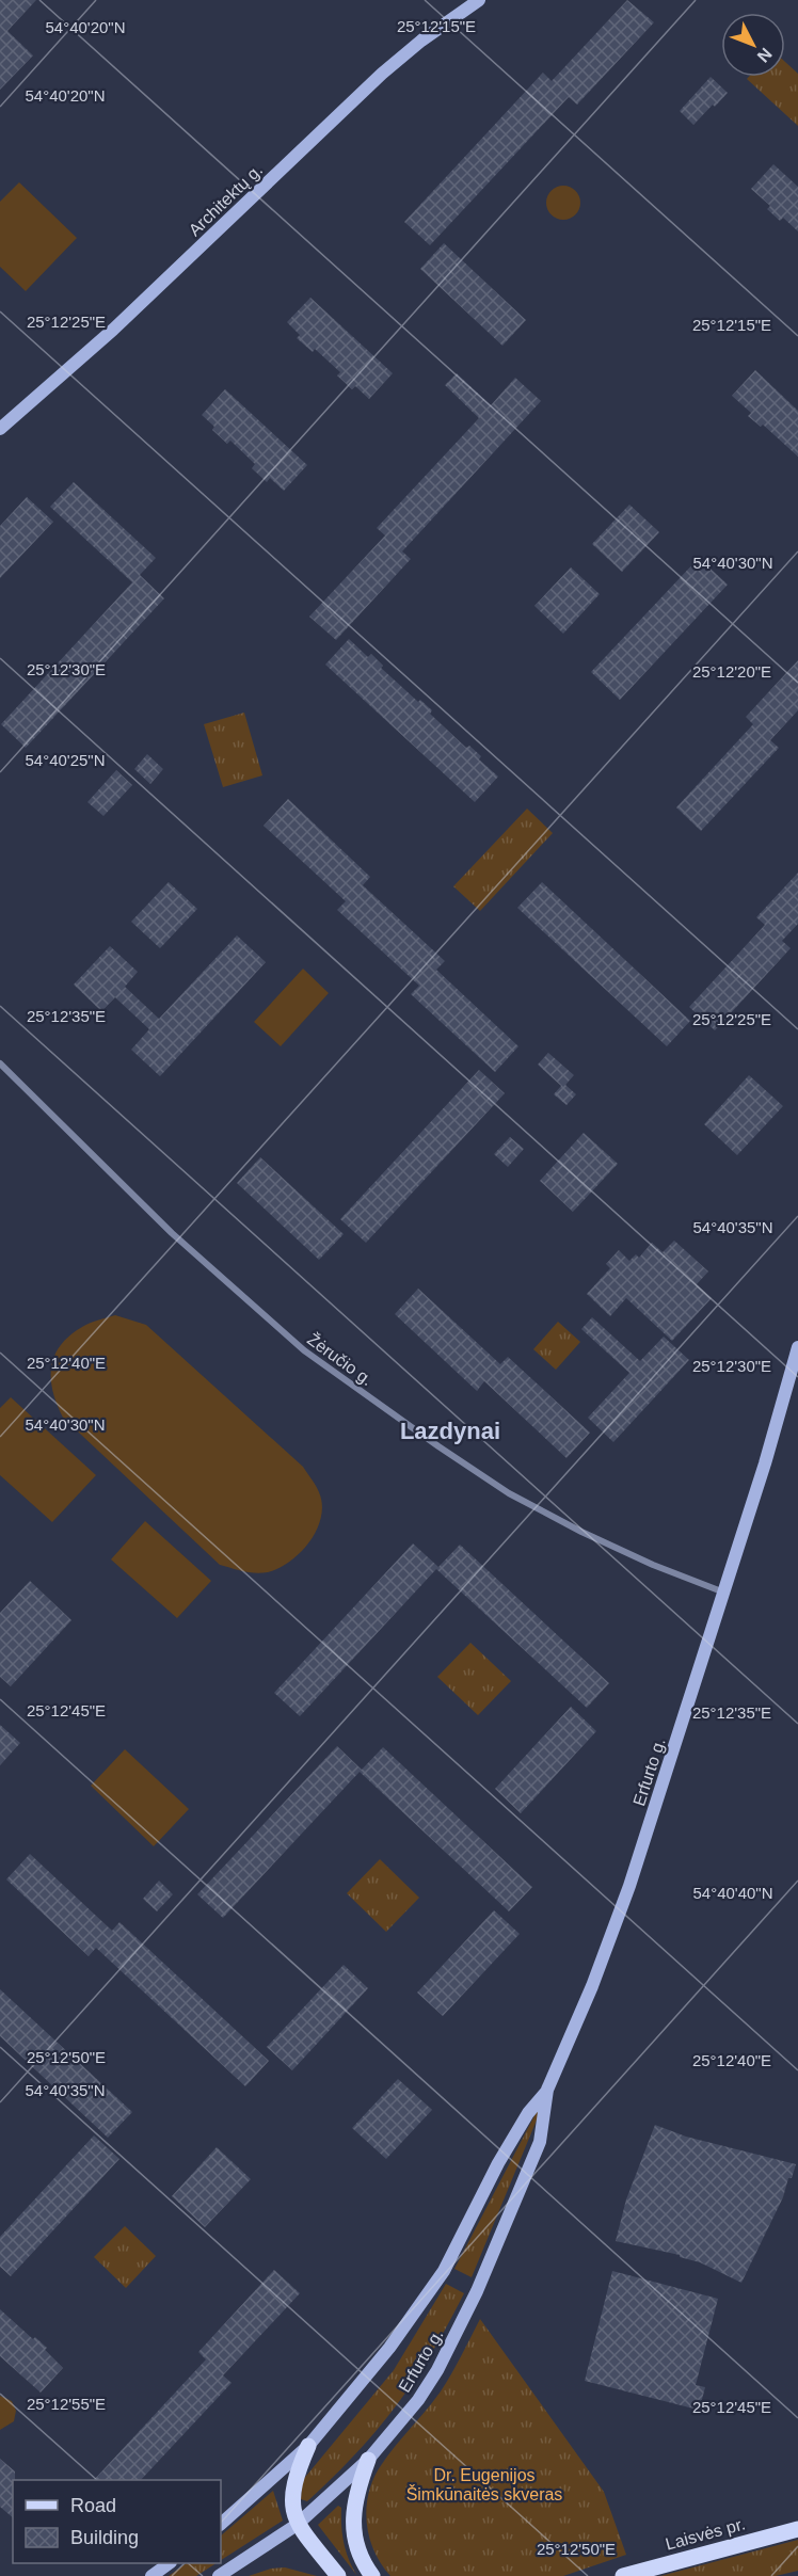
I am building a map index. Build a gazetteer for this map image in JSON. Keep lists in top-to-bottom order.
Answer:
{
  "streets": {
    "main road": ["Laisvės pr."],
    "street": ["Architektų g.", "Žėručio g.", "Erfurto g."]
  },
  "crossings": [
    ["Žėručio g.", "Erfurto g."]
  ],
  "districts": ["Lazdynai"],
  "parks": ["Dr. Eugenijos Šimkūnaitės skveras"],
  "legend": ["Road", "Building"],
  "north": "bottom right",
  "coordinates": [
    "25°12'15\"E",
    "54°40'20\"N",
    "25°12'25\"E",
    "54°40'30\"N",
    "25°12'30\"E",
    "25°12'20\"E",
    "54°40'25\"N",
    "25°12'35\"E",
    "54°40'35\"N",
    "25°12'40\"E",
    "25°12'45\"E",
    "54°40'40\"N",
    "25°12'50\"E",
    "25°12'55\"E"
  ]
}
